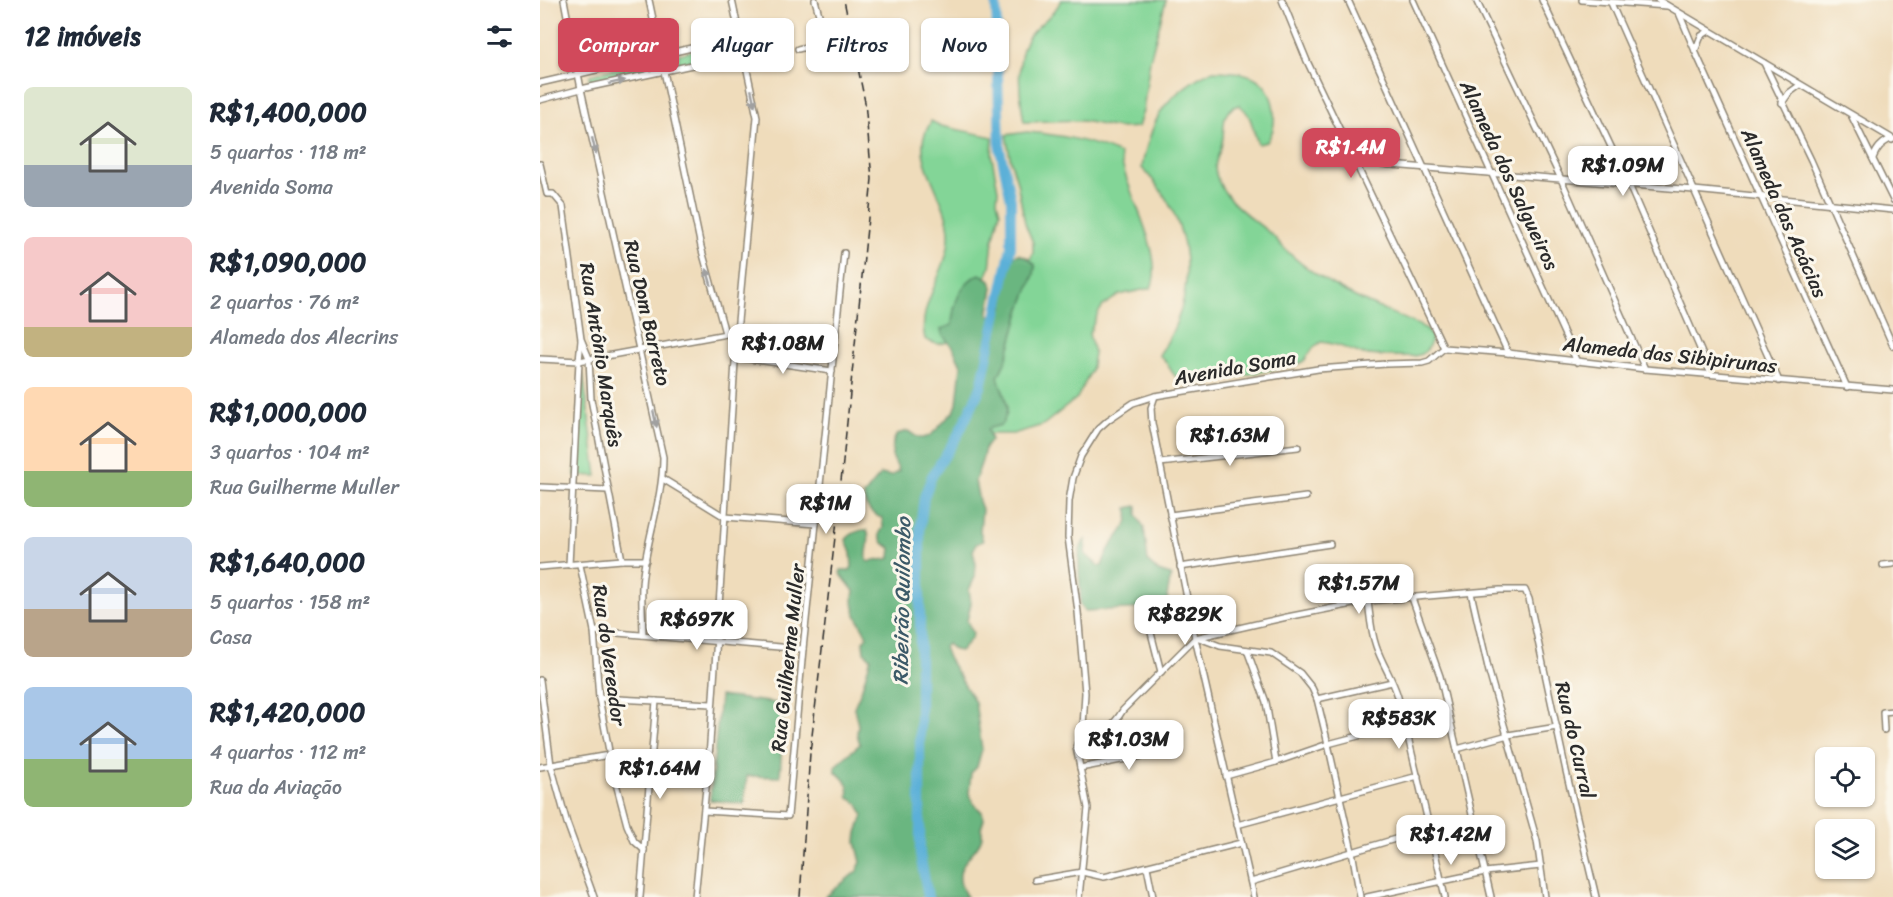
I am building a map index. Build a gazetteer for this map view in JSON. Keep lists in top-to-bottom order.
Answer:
{
  "streets": {
    "street": [
      "Alameda dos Salgueiros",
      "Alameda das Acácias",
      "Rua Dom Barreto",
      "Rua Antônio Marquês",
      "Alameda das Sibipirunas",
      "Avenida Soma",
      "Rua do Vereador",
      "Rua Guilherme Muller",
      "Rua do Curral"
    ]
  },
  "crossings": [
    ["Alameda dos Salgueiros", "Alameda das Sibipirunas"],
    ["Alameda das Acácias", "Alameda das Sibipirunas"],
    ["Alameda das Sibipirunas", "Avenida Soma"]
  ],
  "one_way": ["Rua Dom Barreto"],
  "water": ["Ribeirão Quilombo"],
  "page": {
    "heading": "12 imóveis",
    "chip": [
      "Comprar",
      "Alugar",
      "Filtros",
      "Novo"
    ],
    "list": [
      {
        "name": "R$1,400,000",
        "note": "5 quartos · 118 m² · Avenida Soma"
      },
      {
        "name": "R$1,090,000",
        "note": "2 quartos · 76 m² · Alameda dos Alecrins"
      },
      {
        "name": "R$1,000,000",
        "note": "3 quartos · 104 m² · Rua Guilherme Muller"
      },
      {
        "name": "R$1,640,000",
        "note": "5 quartos · 158 m² · Casa"
      },
      {
        "name": "R$1,420,000",
        "note": "4 quartos · 112 m² · Rua da Aviação"
      }
    ],
    "price": [
      "R$1.4M",
      "R$1.09M",
      "R$1.08M",
      "R$1.63M",
      "R$1M",
      "R$1.57M",
      "R$829K",
      "R$697K",
      "R$583K",
      "R$1.03M",
      "R$1.64M",
      "R$1.42M"
    ]
  }
}
